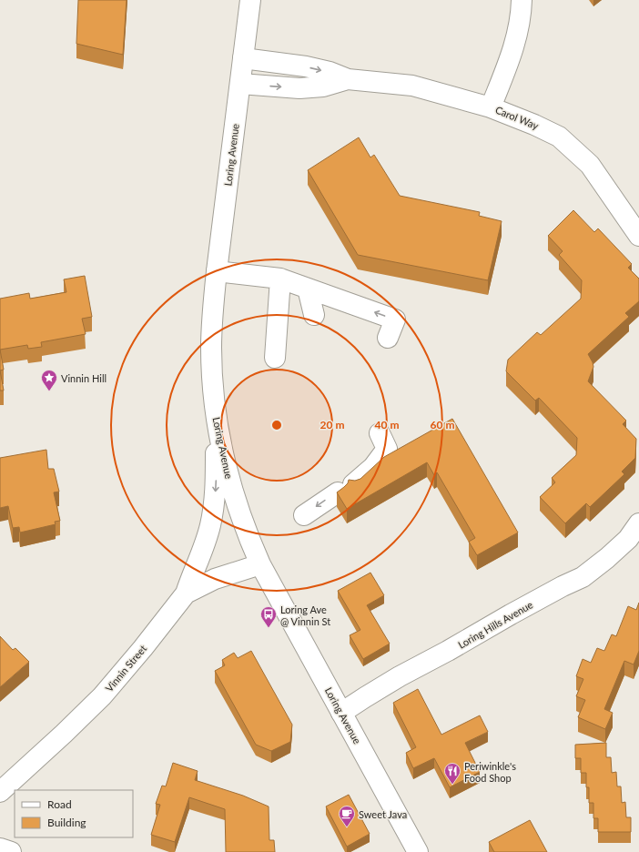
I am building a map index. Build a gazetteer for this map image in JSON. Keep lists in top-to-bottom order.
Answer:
{
  "streets": {
    "main road": [
      "Carol Way",
      "Loring Avenue",
      "Loring Hills Avenue",
      "Vinnin Street"
    ]
  },
  "crossings": [
    ["Carol Way", "Loring Avenue"],
    ["Loring Avenue", "Loring Hills Avenue"],
    ["Loring Avenue", "Vinnin Street"]
  ],
  "one_way": ["Carol Way"],
  "places": {
    "place": ["Vinnin Hill"],
    "bus stop": ["Loring Ave @ Vinnin St"],
    "restaurant": ["Periwinkle's Food Shop"],
    "cafe": ["Sweet Java"]
  },
  "legend": ["Road", "Building"],
  "rings": ["20 m", "40 m", "60 m"]
}
